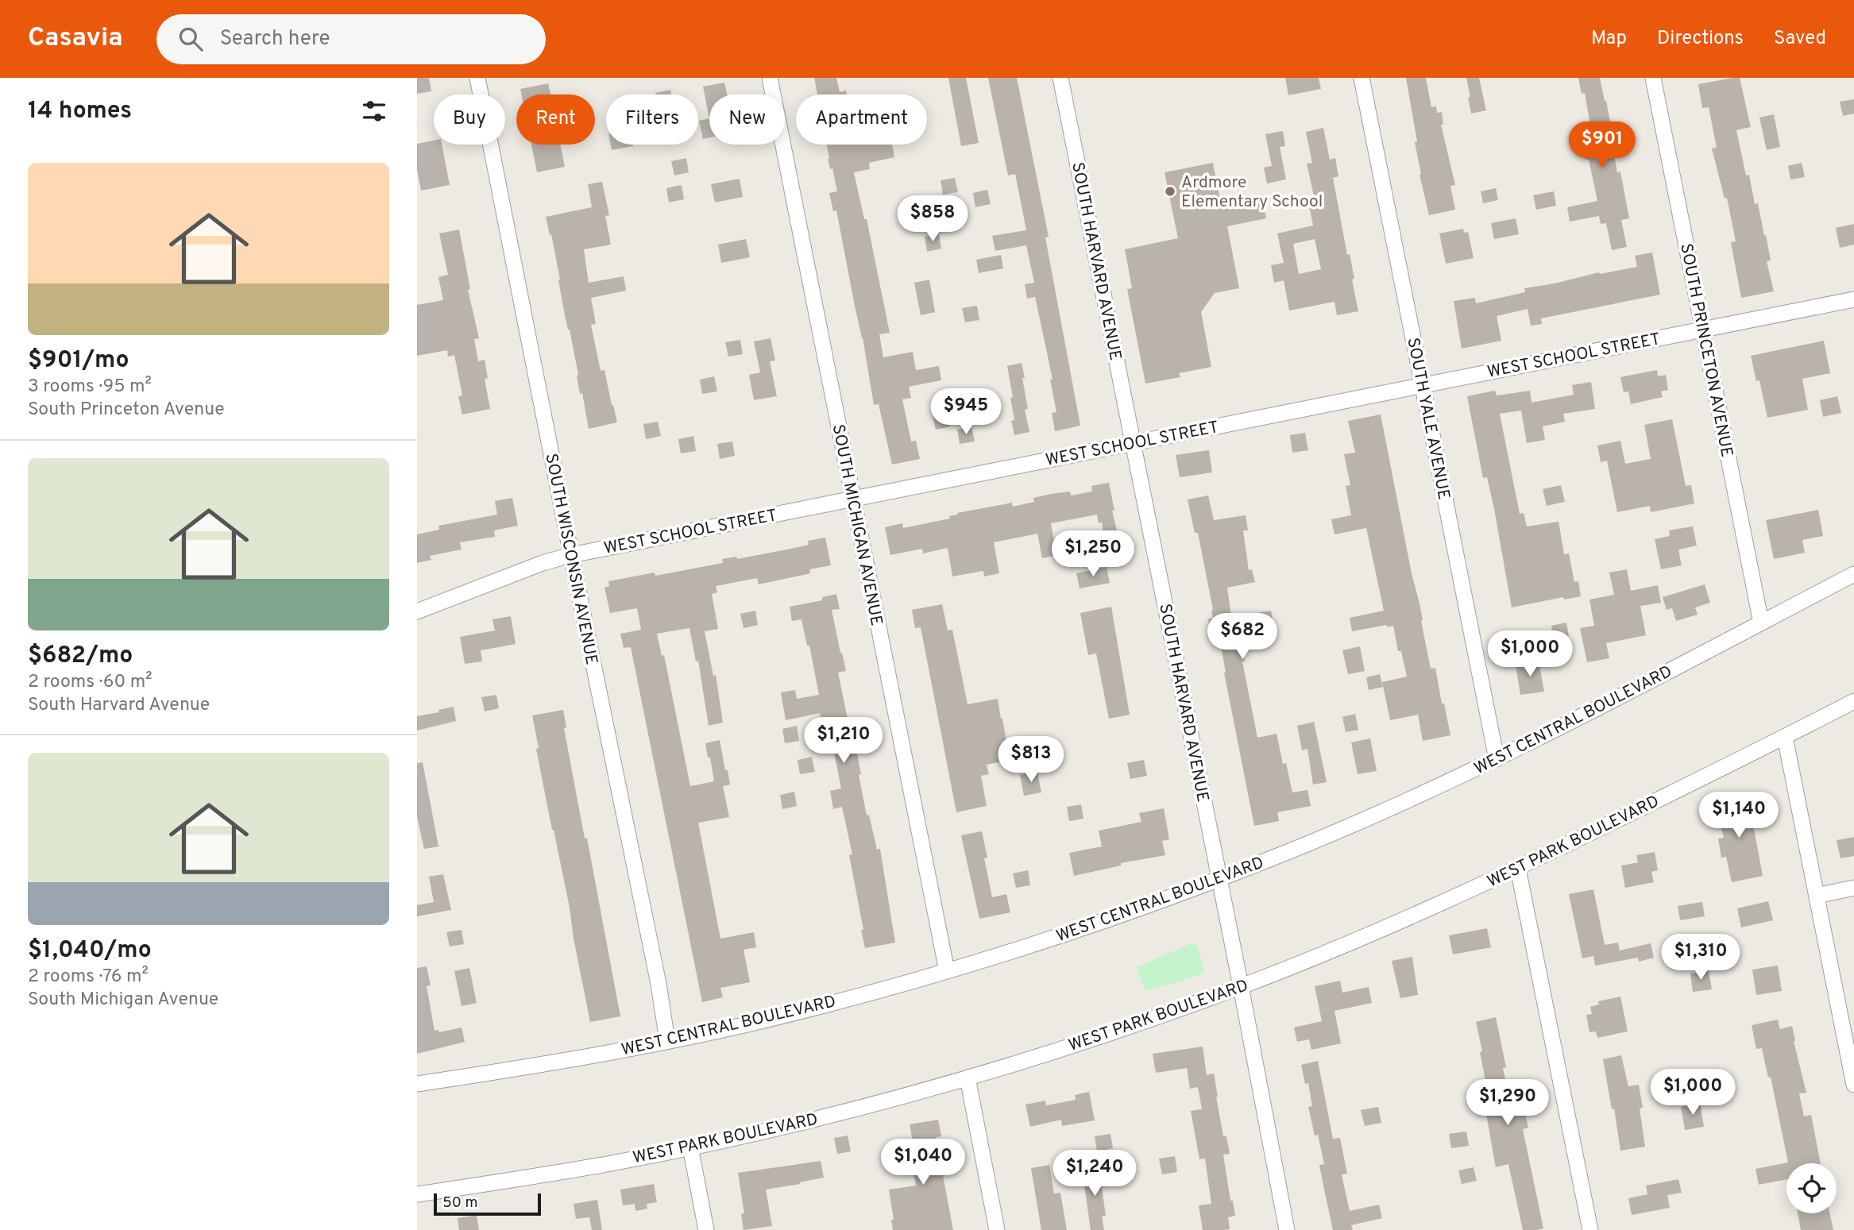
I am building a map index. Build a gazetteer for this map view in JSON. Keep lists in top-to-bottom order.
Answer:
{
  "streets": {
    "street": [
      "SOUTH HARVARD AVENUE",
      "SOUTH PRINCETON AVENUE",
      "WEST SCHOOL STREET",
      "SOUTH YALE AVENUE",
      "SOUTH MICHIGAN AVENUE",
      "SOUTH WISCONSIN AVENUE",
      "WEST CENTRAL BOULEVARD",
      "WEST PARK BOULEVARD"
    ]
  },
  "crossings": [
    ["SOUTH HARVARD AVENUE", "WEST SCHOOL STREET"],
    ["SOUTH HARVARD AVENUE", "WEST CENTRAL BOULEVARD"],
    ["SOUTH HARVARD AVENUE", "WEST PARK BOULEVARD"],
    ["SOUTH PRINCETON AVENUE", "WEST SCHOOL STREET"],
    ["SOUTH PRINCETON AVENUE", "WEST CENTRAL BOULEVARD"],
    ["WEST SCHOOL STREET", "SOUTH YALE AVENUE"],
    ["WEST SCHOOL STREET", "SOUTH MICHIGAN AVENUE"],
    ["WEST SCHOOL STREET", "SOUTH WISCONSIN AVENUE"],
    ["SOUTH YALE AVENUE", "WEST CENTRAL BOULEVARD"],
    ["SOUTH MICHIGAN AVENUE", "WEST CENTRAL BOULEVARD"],
    ["SOUTH WISCONSIN AVENUE", "WEST CENTRAL BOULEVARD"]
  ],
  "places": ["Ardmore Elementary School"],
  "scale_bar": "50 m",
  "page": {
    "header": "Casavia",
    "search": "Search here",
    "nav": ["Map", "Directions", "Saved"],
    "heading": "14 homes",
    "chip": [
      "Buy",
      "Rent",
      "Filters",
      "New",
      "Apartment"
    ],
    "price": [
      "$901",
      "$858",
      "$945",
      "$1,250",
      "$682",
      "$1,000",
      "$1,210",
      "$813",
      "$1,140",
      "$1,310",
      "$1,000",
      "$1,290",
      "$1,040",
      "$1,240"
    ],
    "list": [
      {
        "name": "$901/mo",
        "note": "3 rooms · 95 m² · South Princeton Avenue"
      },
      {
        "name": "$682/mo",
        "note": "2 rooms · 60 m² · South Harvard Avenue"
      },
      {
        "name": "$1,040/mo",
        "note": "2 rooms · 76 m² · South Michigan Avenue"
      }
    ],
    "scale": "50 m"
  }
}
